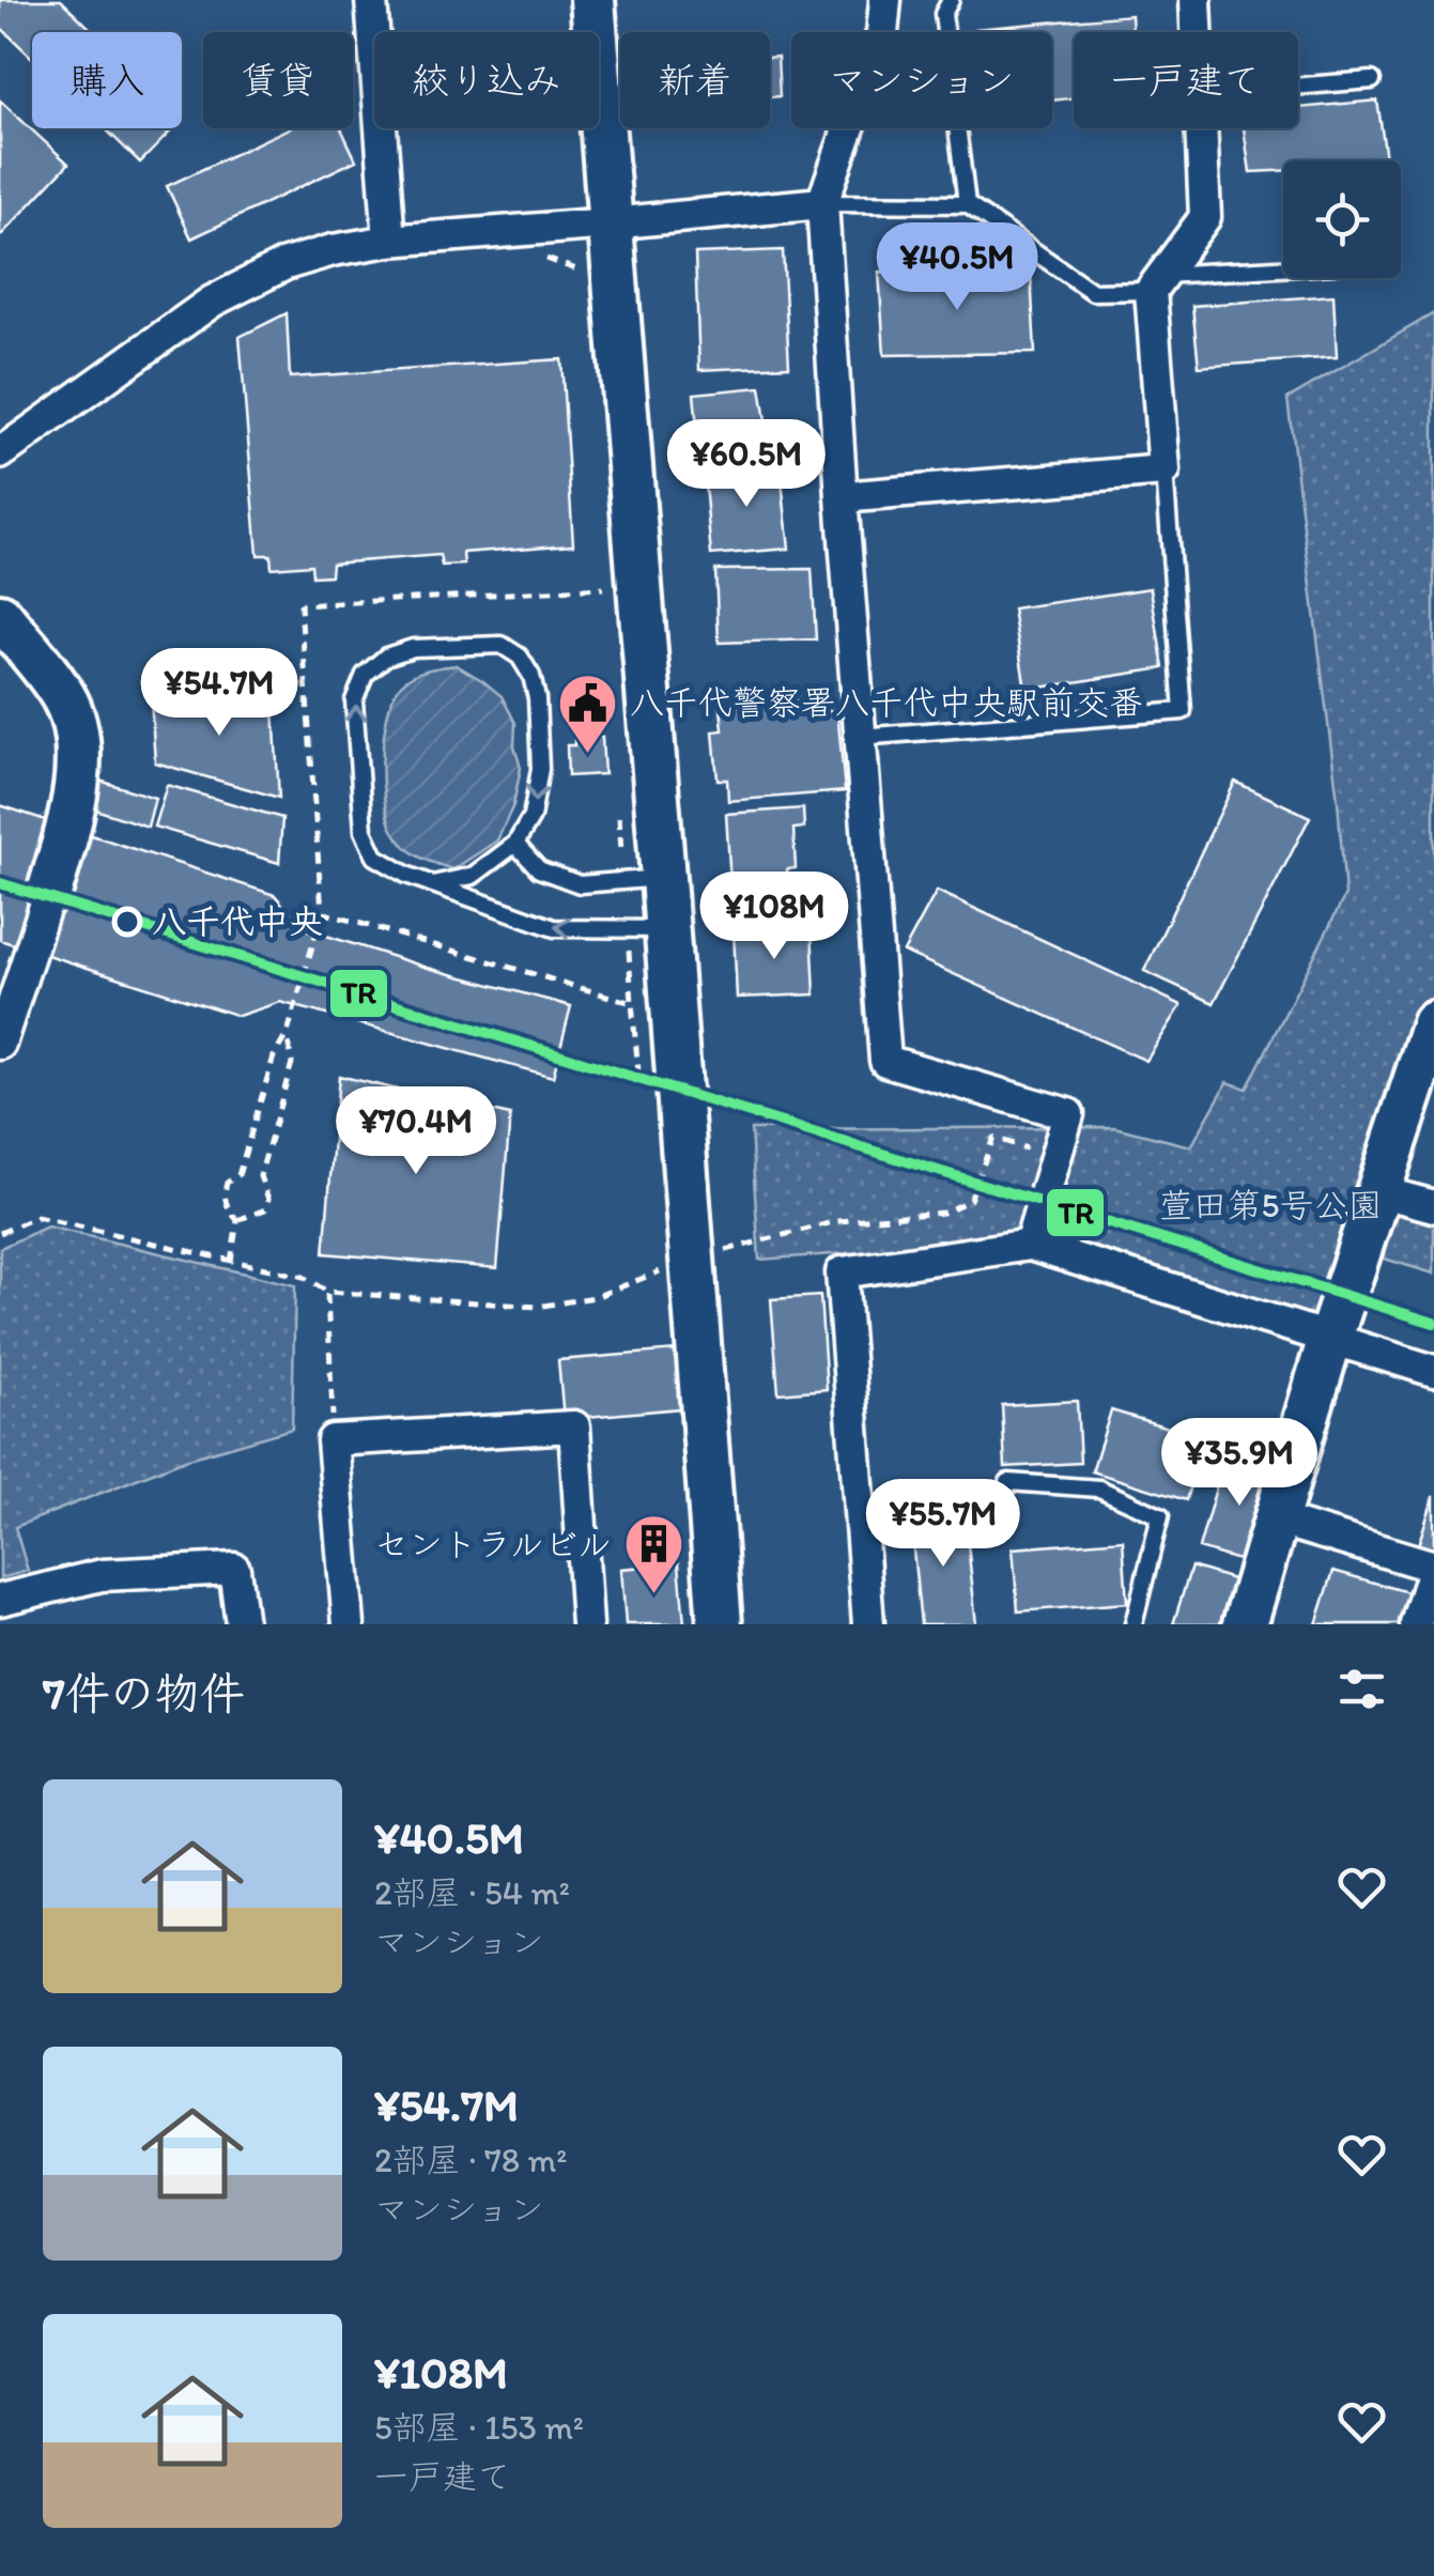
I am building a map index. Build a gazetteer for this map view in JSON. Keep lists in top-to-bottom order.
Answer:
{
  "parks": ["萱田第5号公園"],
  "places": {
    "public building": ["八千代警察署八千代中央駅前交番"],
    "other": ["八千代中央"],
    "building": ["セントラルビル"]
  },
  "lines": ["transit line TR"],
  "page": {
    "chip": [
      "購入",
      "賃貸",
      "絞り込み",
      "新着",
      "マンション",
      "一戸建て"
    ],
    "price": [
      "¥40.5M",
      "¥60.5M",
      "¥54.7M",
      "¥108M",
      "¥70.4M",
      "¥35.9M",
      "¥55.7M"
    ],
    "heading": "7件の物件",
    "list": [
      {
        "name": "¥40.5M",
        "note": "2部屋 · 54 m² · マンション"
      },
      {
        "name": "¥54.7M",
        "note": "2部屋 · 78 m² · マンション"
      },
      {
        "name": "¥108M",
        "note": "5部屋 · 153 m² · 一戸建て"
      }
    ]
  }
}
